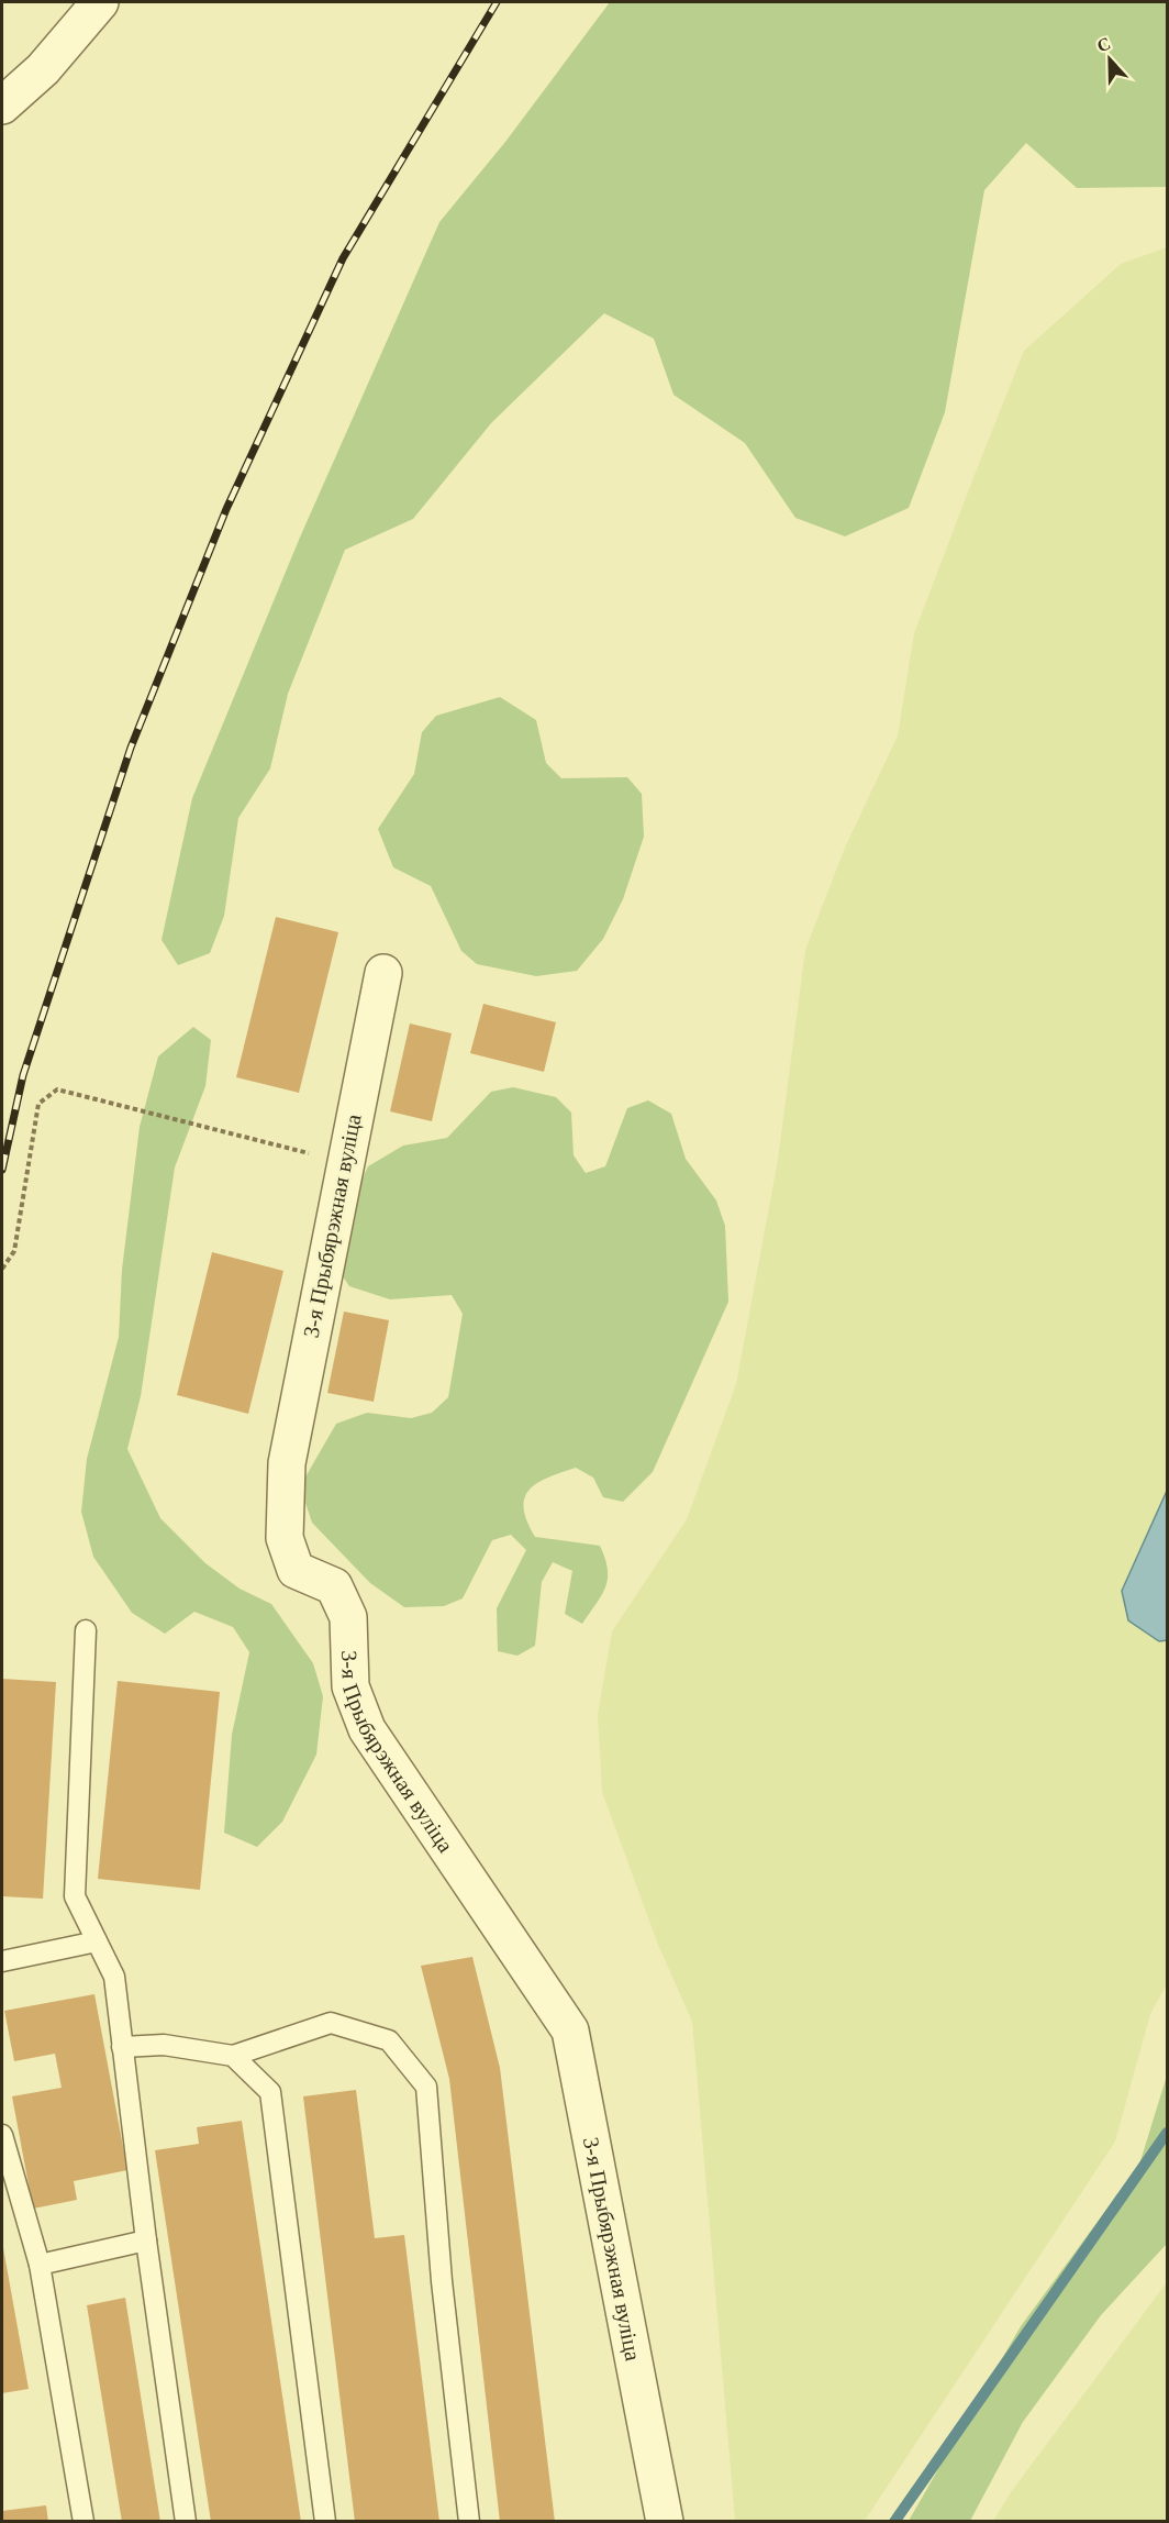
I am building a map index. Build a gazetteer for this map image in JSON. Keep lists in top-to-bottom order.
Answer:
{
  "streets": {
    "street": ["3-я Прыбярэжная вуліца"]
  },
  "north": "top"
}
